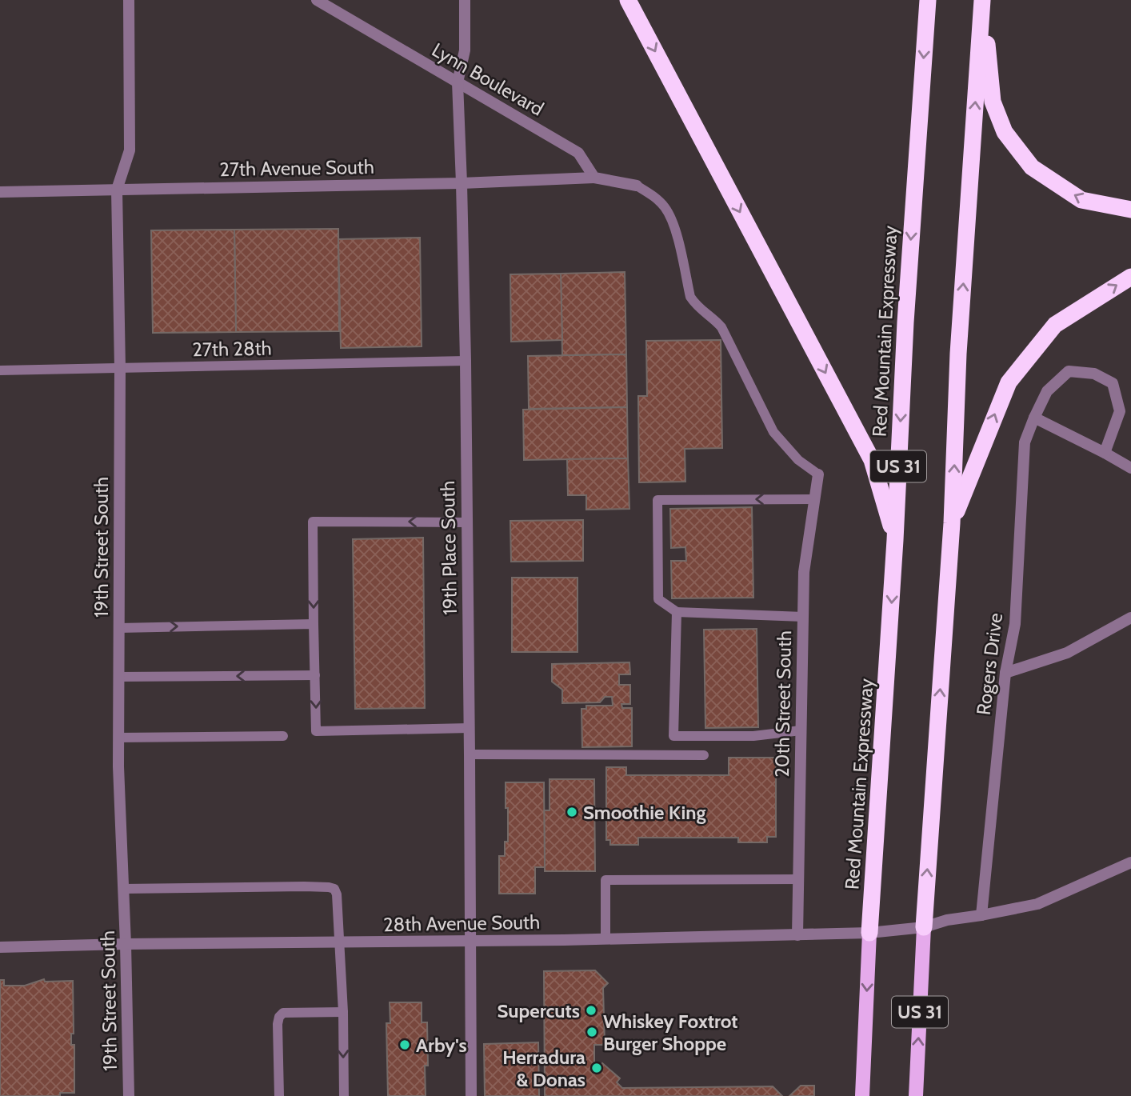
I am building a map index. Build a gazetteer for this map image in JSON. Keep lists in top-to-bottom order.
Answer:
{
  "streets": {
    "highway": ["Red Mountain Expressway", "US 31"],
    "street": [
      "Lynn Boulevard",
      "27th Avenue South",
      "19th Street South",
      "19th Place South",
      "Rogers Drive",
      "20th Street South",
      "28th Avenue South"
    ],
    "lane": ["27th 28th"]
  },
  "crossings": [
    ["Lynn Boulevard", "27th Avenue South"],
    ["Lynn Boulevard", "19th Place South"],
    ["27th Avenue South", "19th Street South"],
    ["27th Avenue South", "19th Place South"],
    ["Red Mountain Expressway", "US 31"],
    ["Red Mountain Expressway", "28th Avenue South"],
    ["27th 28th", "19th Street South"],
    ["27th 28th", "19th Place South"],
    ["US 31", "28th Avenue South"],
    ["19th Street South", "28th Avenue South"],
    ["19th Place South", "28th Avenue South"],
    ["Rogers Drive", "28th Avenue South"],
    ["20th Street South", "28th Avenue South"]
  ],
  "places": [
    "Smoothie King",
    "Supercuts",
    "Whiskey Foxtrot Burger Shoppe",
    "Arby's",
    "Herradura & Donas"
  ]
}
